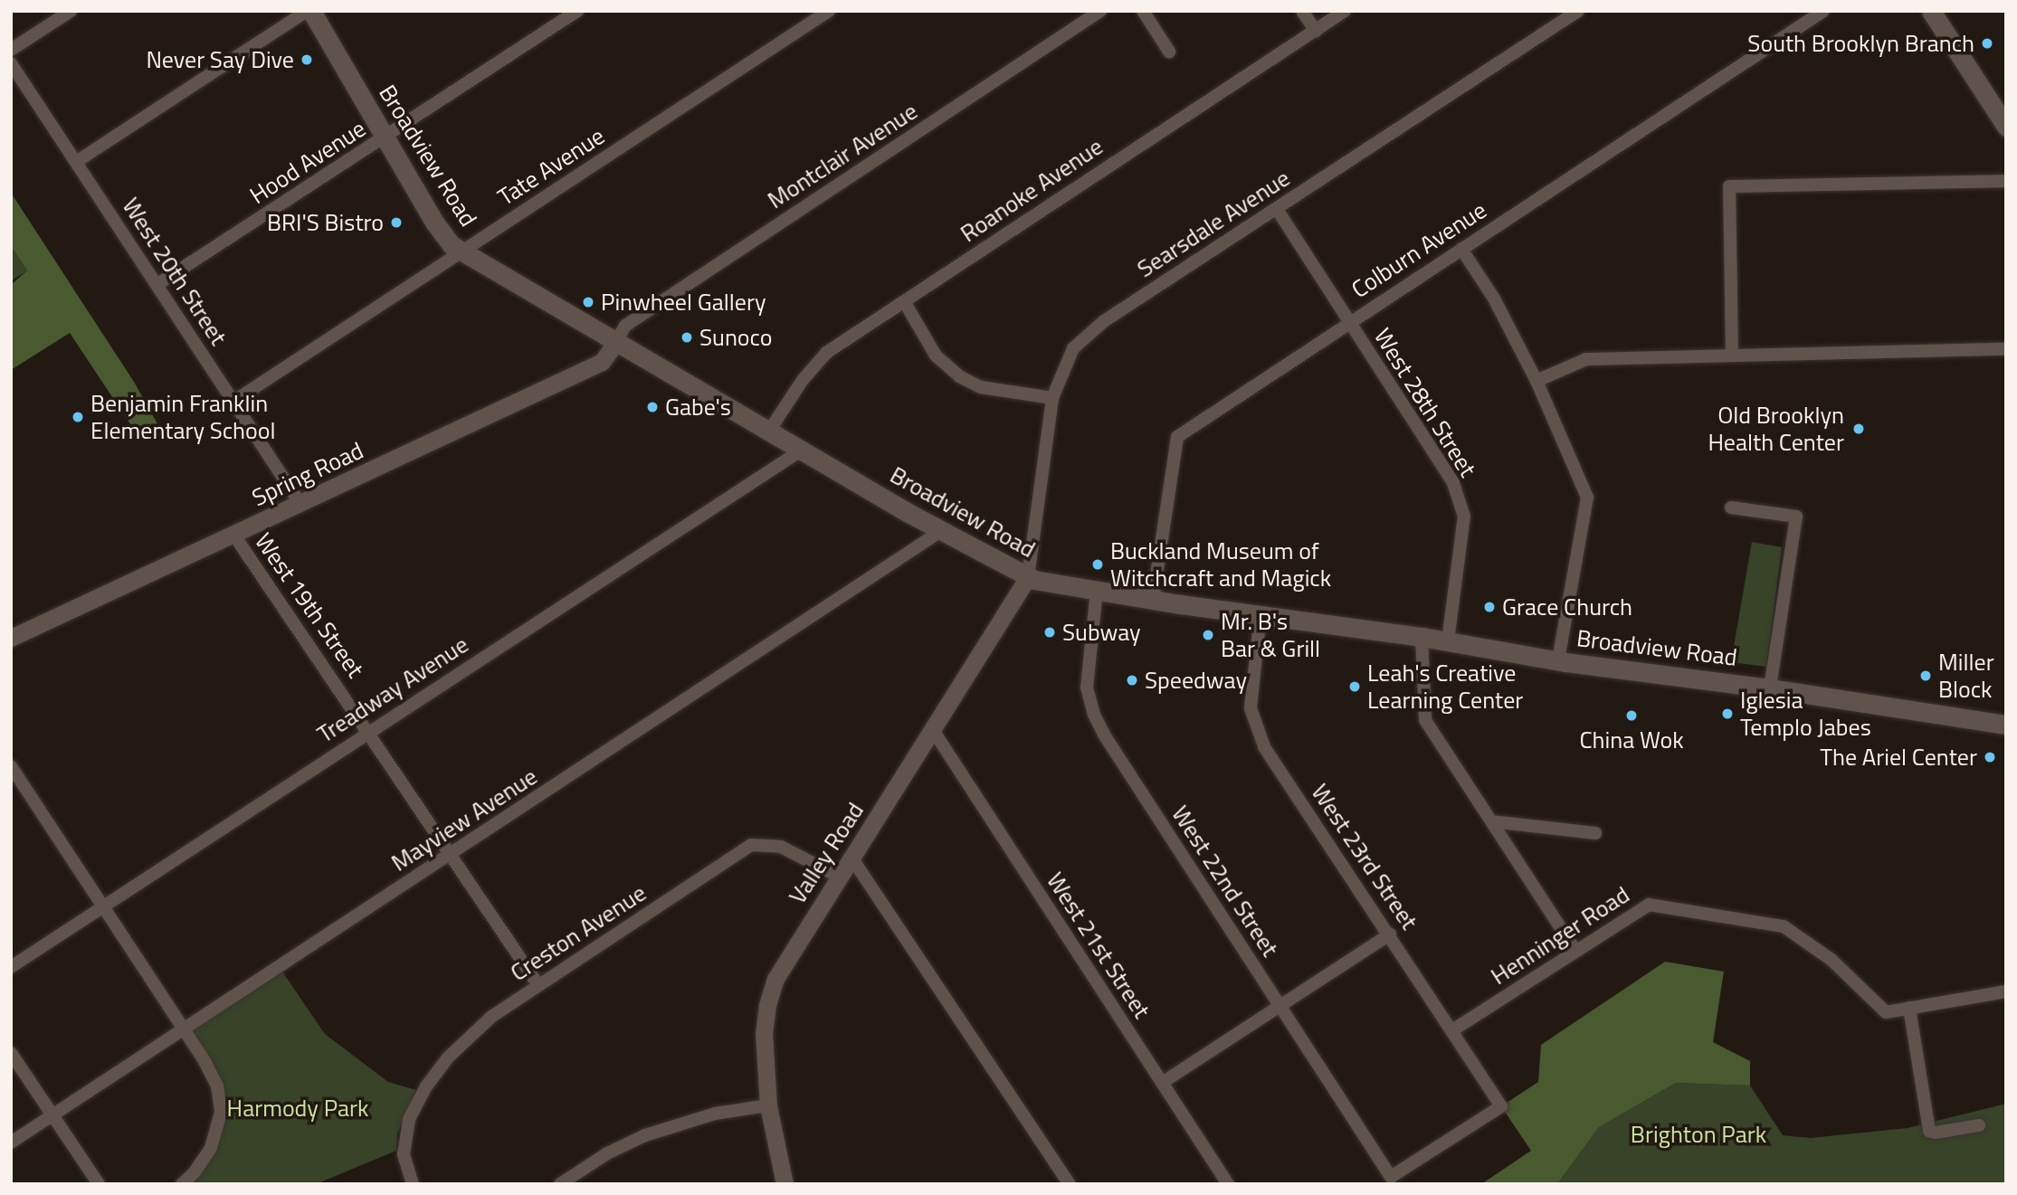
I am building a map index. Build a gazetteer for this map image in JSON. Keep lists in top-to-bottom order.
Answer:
{
  "streets": {
    "main road": ["Broadview Road"],
    "street": [
      "Montclair Avenue",
      "Hood Avenue",
      "Tate Avenue",
      "Roanoke Avenue",
      "Searsdale Avenue",
      "Colburn Avenue",
      "West 20th Street",
      "West 28th Street",
      "Spring Road",
      "West 19th Street",
      "Treadway Avenue",
      "Mayview Avenue",
      "Valley Road",
      "West 23rd Street",
      "West 22nd Street",
      "Creston Avenue",
      "Henninger Road",
      "West 21st Street"
    ]
  },
  "crossings": [
    ["Broadview Road", "Montclair Avenue"],
    ["Broadview Road", "Hood Avenue"],
    ["Broadview Road", "Tate Avenue"],
    ["Broadview Road", "Roanoke Avenue"],
    ["Broadview Road", "Searsdale Avenue"],
    ["Broadview Road", "Colburn Avenue"],
    ["Broadview Road", "West 28th Street"],
    ["Broadview Road", "Spring Road"],
    ["Broadview Road", "Treadway Avenue"],
    ["Broadview Road", "Mayview Avenue"],
    ["Broadview Road", "Valley Road"],
    ["Broadview Road", "West 23rd Street"],
    ["Broadview Road", "West 22nd Street"],
    ["Montclair Avenue", "Spring Road"],
    ["Hood Avenue", "West 20th Street"],
    ["Tate Avenue", "West 20th Street"],
    ["Searsdale Avenue", "West 28th Street"],
    ["Searsdale Avenue", "Valley Road"],
    ["Colburn Avenue", "West 28th Street"],
    ["West 20th Street", "Spring Road"],
    ["Spring Road", "West 19th Street"],
    ["West 19th Street", "Treadway Avenue"],
    ["West 19th Street", "Mayview Avenue"],
    ["West 19th Street", "Creston Avenue"],
    ["Valley Road", "Creston Avenue"],
    ["Valley Road", "West 21st Street"],
    ["West 23rd Street", "West 22nd Street"],
    ["West 23rd Street", "Henninger Road"]
  ],
  "parks": ["Harmody Park", "Brighton Park"],
  "places": [
    "South Brooklyn Branch",
    "Never Say Dive",
    "BRI'S Bistro",
    "Pinwheel Gallery",
    "Sunoco",
    "Gabe's",
    "Benjamin Franklin Elementary School",
    "Old Brooklyn Health Center",
    "Buckland Museum of Witchcraft and Magick",
    "Grace Church",
    "Subway",
    "Mr. B's Bar & Grill",
    "Miller Block",
    "Speedway",
    "Leah's Creative Learning Center",
    "Iglesia Templo Jabes",
    "China Wok",
    "The Ariel Center"
  ]
}
